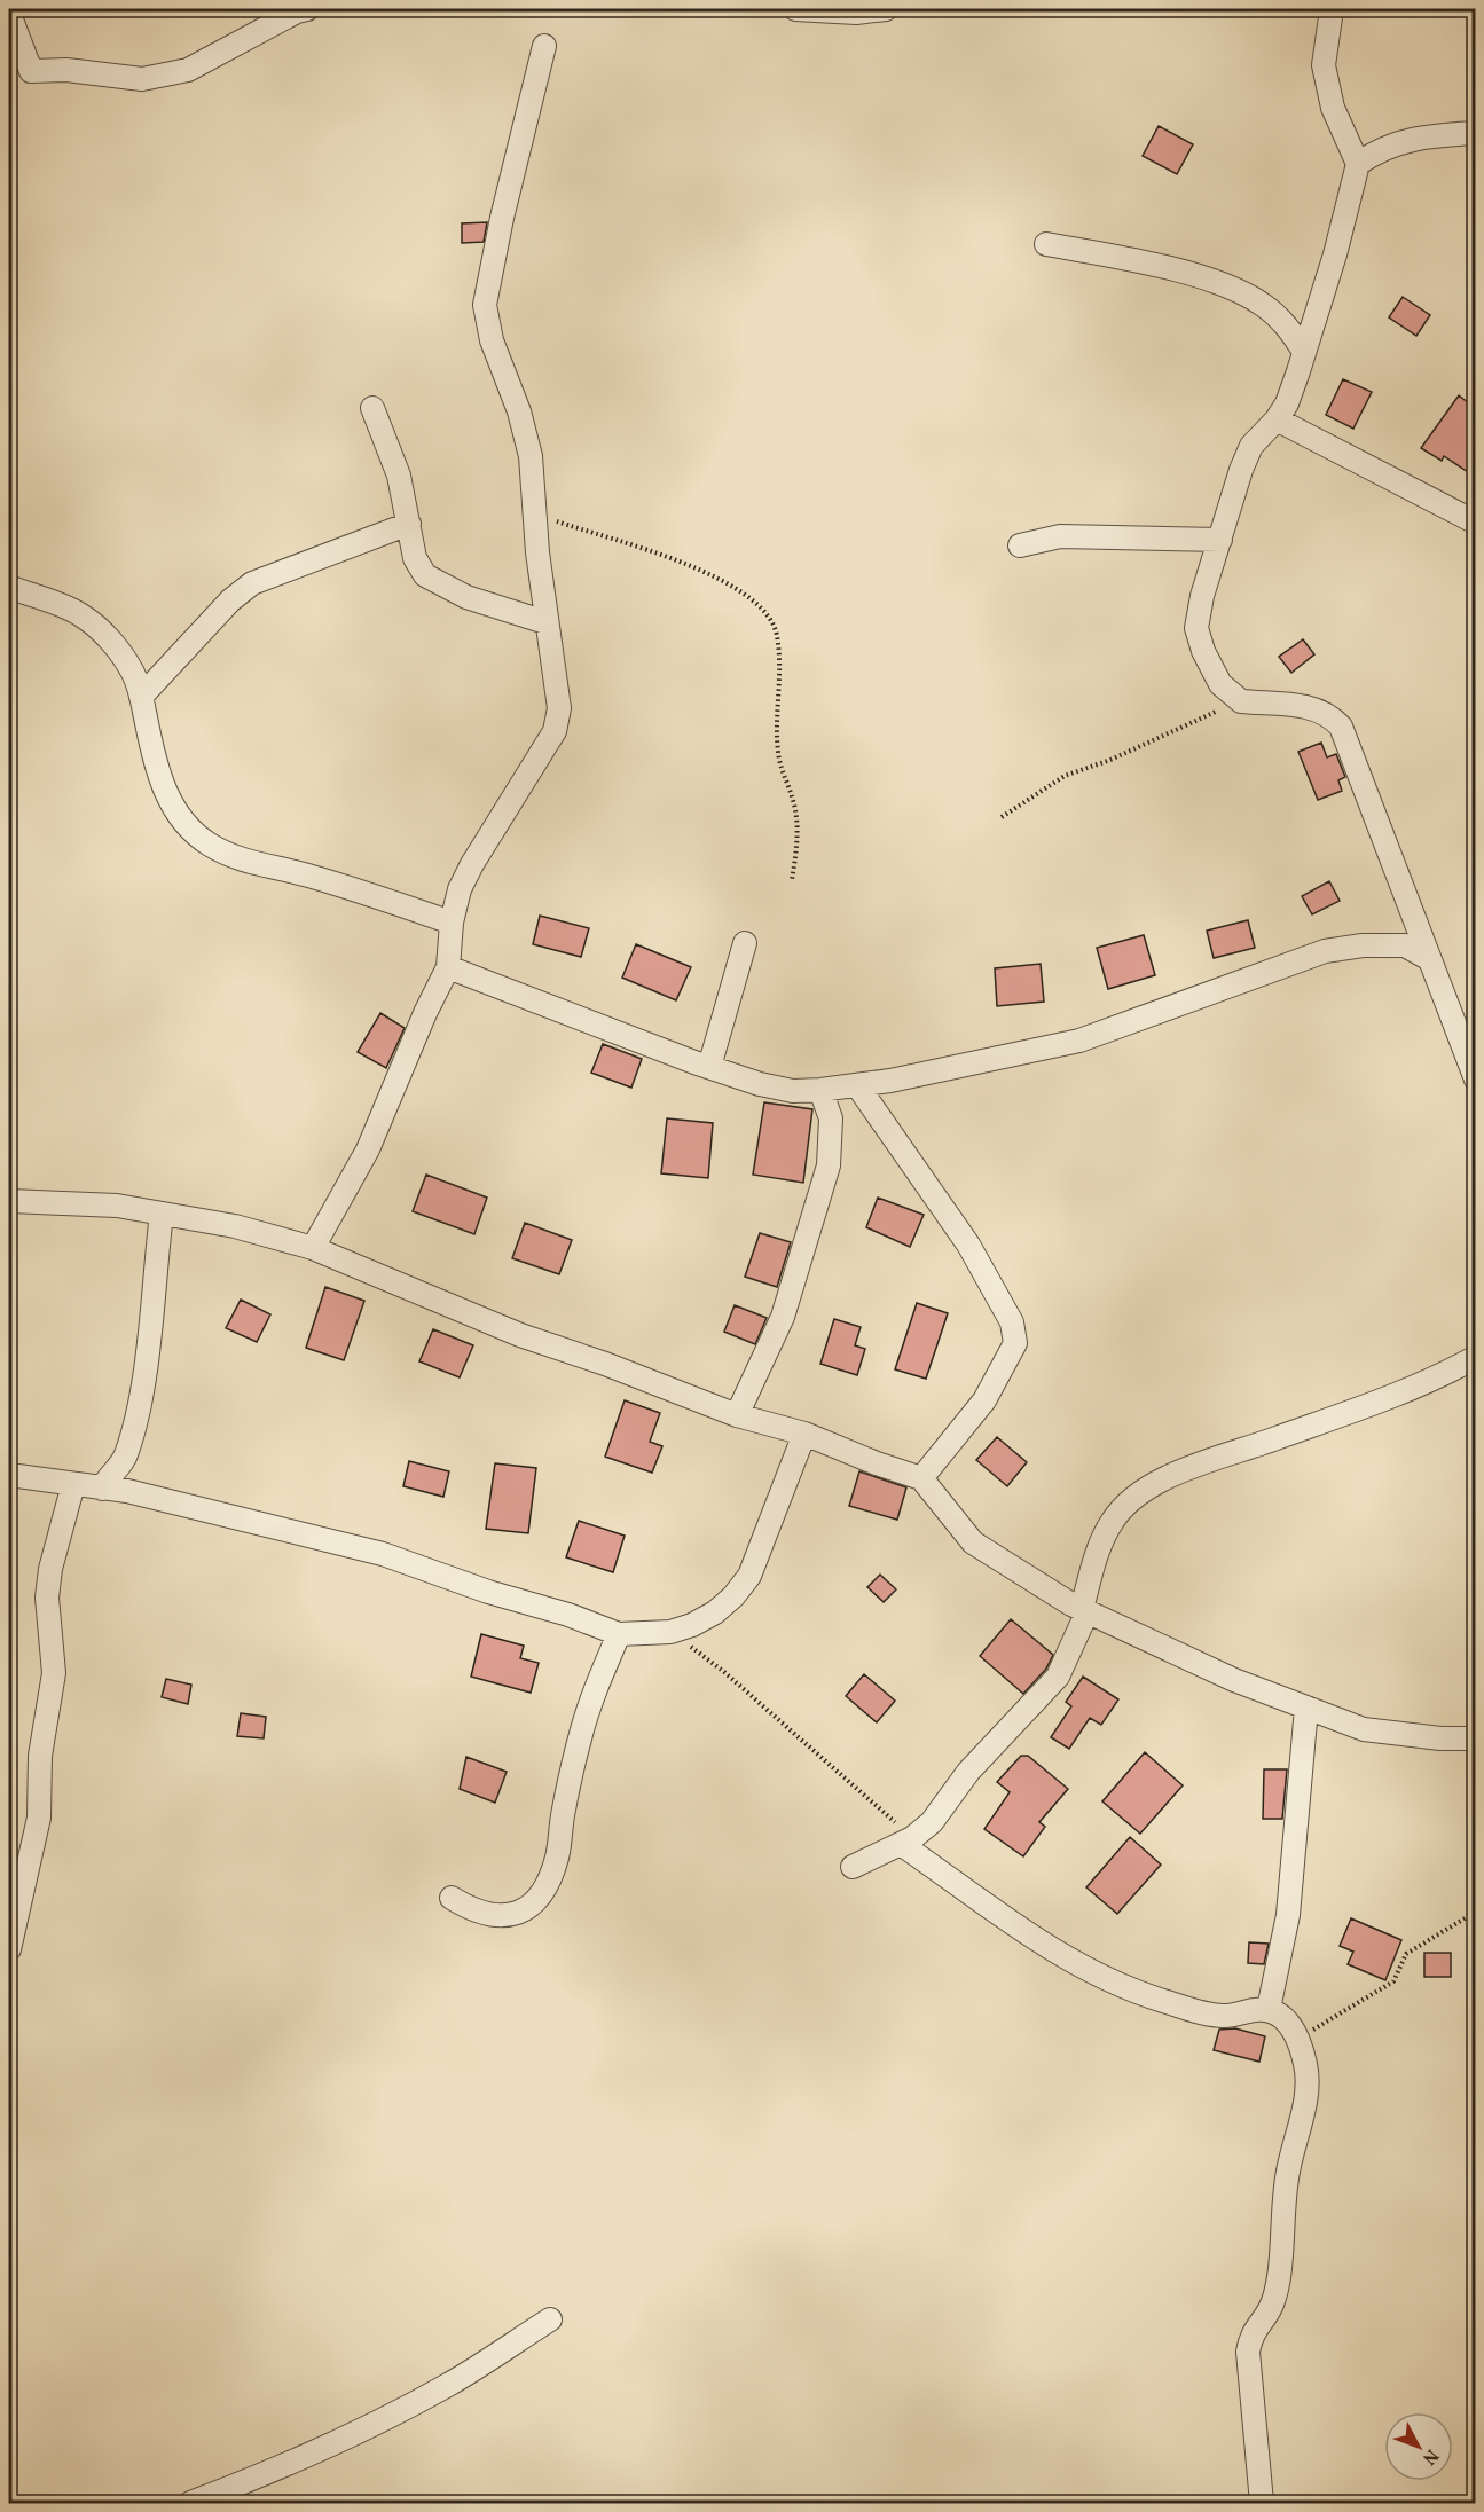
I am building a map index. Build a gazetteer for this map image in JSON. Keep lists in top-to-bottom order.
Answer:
{
  "north": "bottom right"
}
